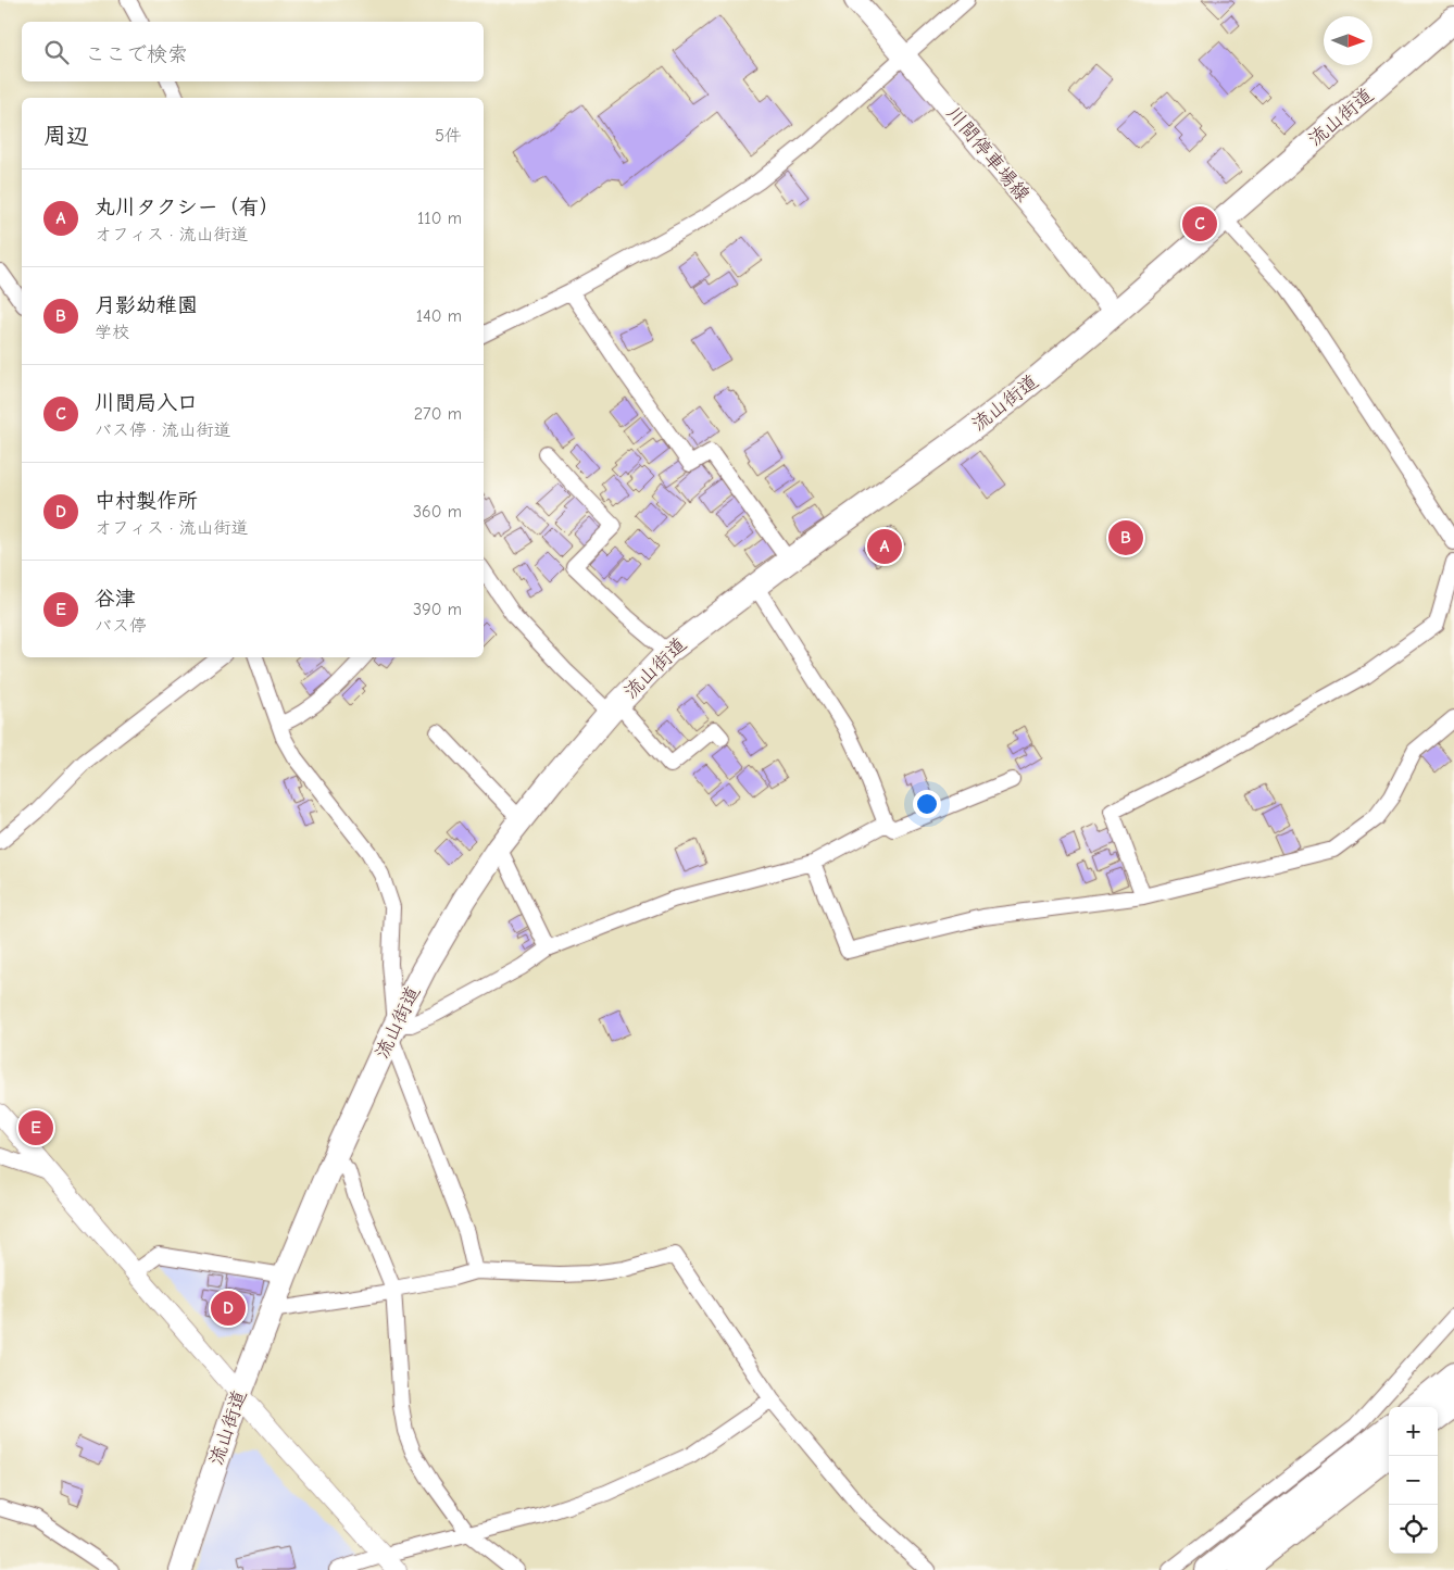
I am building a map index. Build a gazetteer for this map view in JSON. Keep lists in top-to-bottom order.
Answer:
{
  "streets": {
    "main road": ["流山街道", "川間停車場線"]
  },
  "crossings": [
    ["流山街道", "川間停車場線"]
  ],
  "north": "right",
  "page": {
    "search": "ここで検索",
    "heading": ["周辺", "5件"],
    "list": [
      {
        "mark": "A",
        "name": "丸川タクシー（有）",
        "note": "オフィス · 流山街道",
        "value": "110 m"
      },
      {
        "mark": "B",
        "name": "月影幼稚園",
        "note": "学校",
        "value": "140 m"
      },
      {
        "mark": "C",
        "name": "川間局入口",
        "note": "バス停 · 流山街道",
        "value": "270 m"
      },
      {
        "mark": "D",
        "name": "中村製作所",
        "note": "オフィス · 流山街道",
        "value": "360 m"
      },
      {
        "mark": "E",
        "name": "谷津",
        "note": "バス停",
        "value": "390 m"
      }
    ],
    "pins": [
      "C",
      "B",
      "A",
      "E",
      "D"
    ],
    "map_buttons": ["+", "−"]
  }
}
